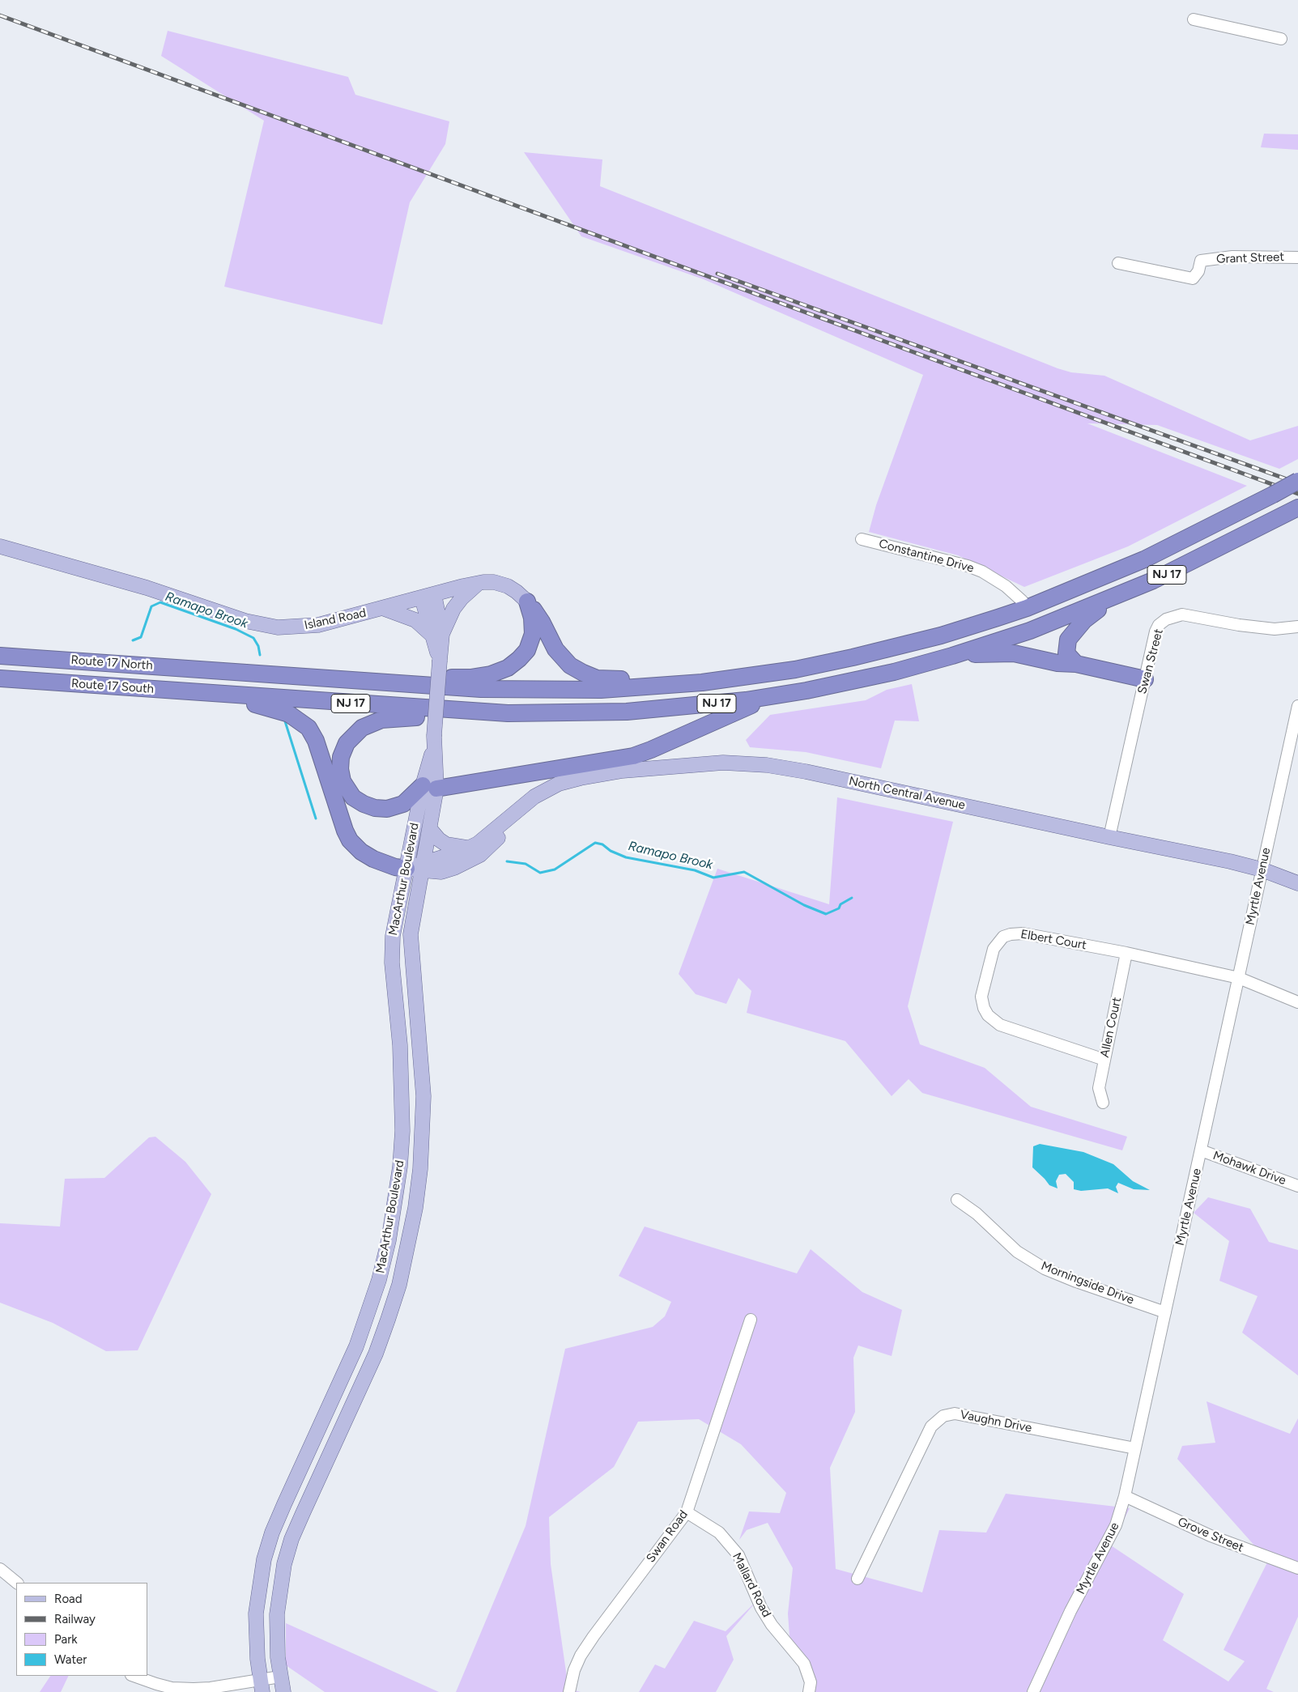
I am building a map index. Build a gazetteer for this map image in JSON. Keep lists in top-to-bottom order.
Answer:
{
  "streets": {
    "highway": ["NJ 17", "Route 17 North", "Route 17 South"],
    "main road": ["Island Road", "North Central Avenue", "MacArthur Boulevard"],
    "street": [
      "Grant Street",
      "Constantine Drive",
      "Swan Street",
      "Myrtle Avenue",
      "Elbert Court",
      "Allen Court",
      "Mohawk Drive",
      "Morningside Drive",
      "Vaughn Drive",
      "Grove Street",
      "Swan Road",
      "Mallard Road"
    ]
  },
  "crossings": [
    ["Constantine Drive", "NJ 17"],
    ["NJ 17", "Route 17 North"],
    ["NJ 17", "Route 17 South"],
    ["Island Road", "MacArthur Boulevard"],
    ["Swan Street", "North Central Avenue"],
    ["North Central Avenue", "MacArthur Boulevard"],
    ["North Central Avenue", "Myrtle Avenue"],
    ["Myrtle Avenue", "Elbert Court"],
    ["Myrtle Avenue", "Mohawk Drive"],
    ["Myrtle Avenue", "Morningside Drive"],
    ["Myrtle Avenue", "Vaughn Drive"],
    ["Myrtle Avenue", "Grove Street"],
    ["Elbert Court", "Allen Court"],
    ["Swan Road", "Mallard Road"]
  ],
  "water": ["Ramapo Brook"],
  "legend": [
    "Road",
    "Railway",
    "Park",
    "Water"
  ]
}
